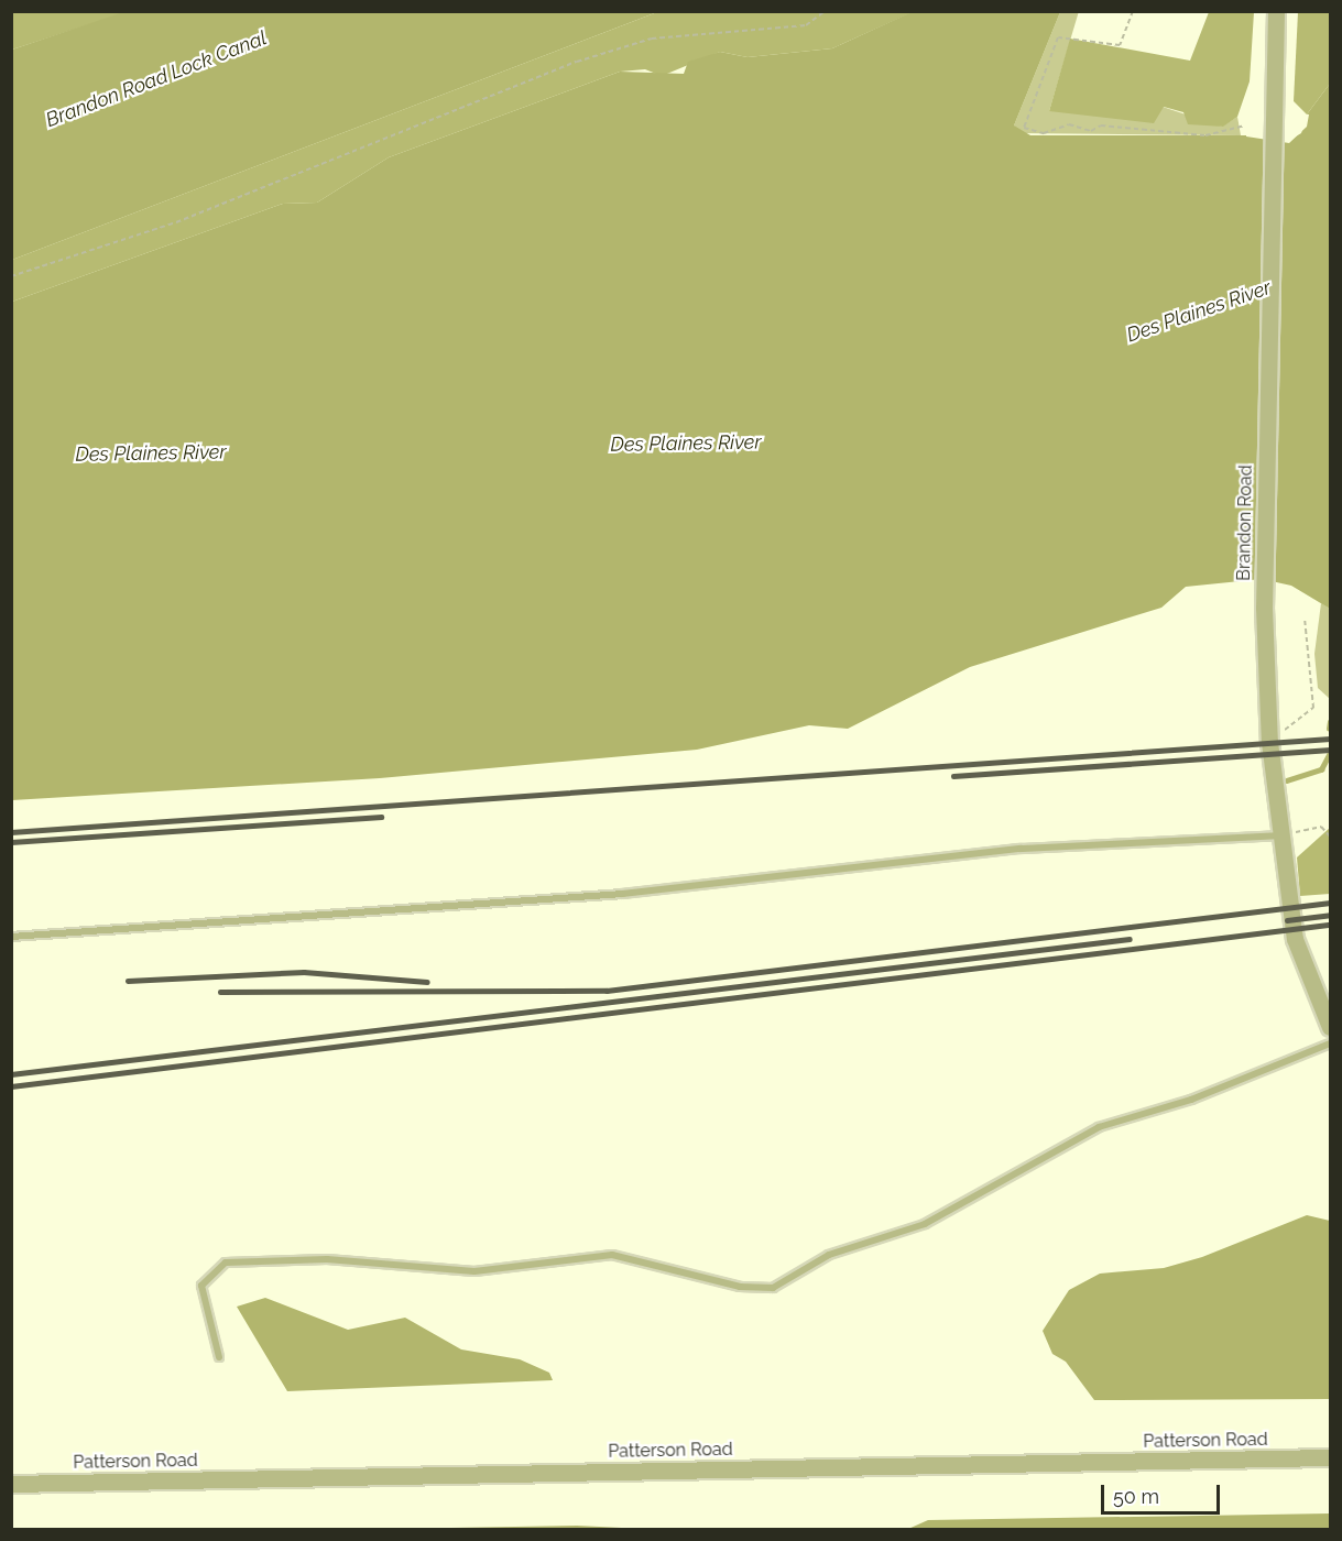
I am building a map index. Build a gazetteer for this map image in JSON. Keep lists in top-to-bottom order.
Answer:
{
  "streets": {
    "street": ["Brandon Road", "Patterson Road"]
  },
  "water": ["Brandon Road Lock Canal", "Des Plaines River"],
  "scale_bar": "50 m"
}
